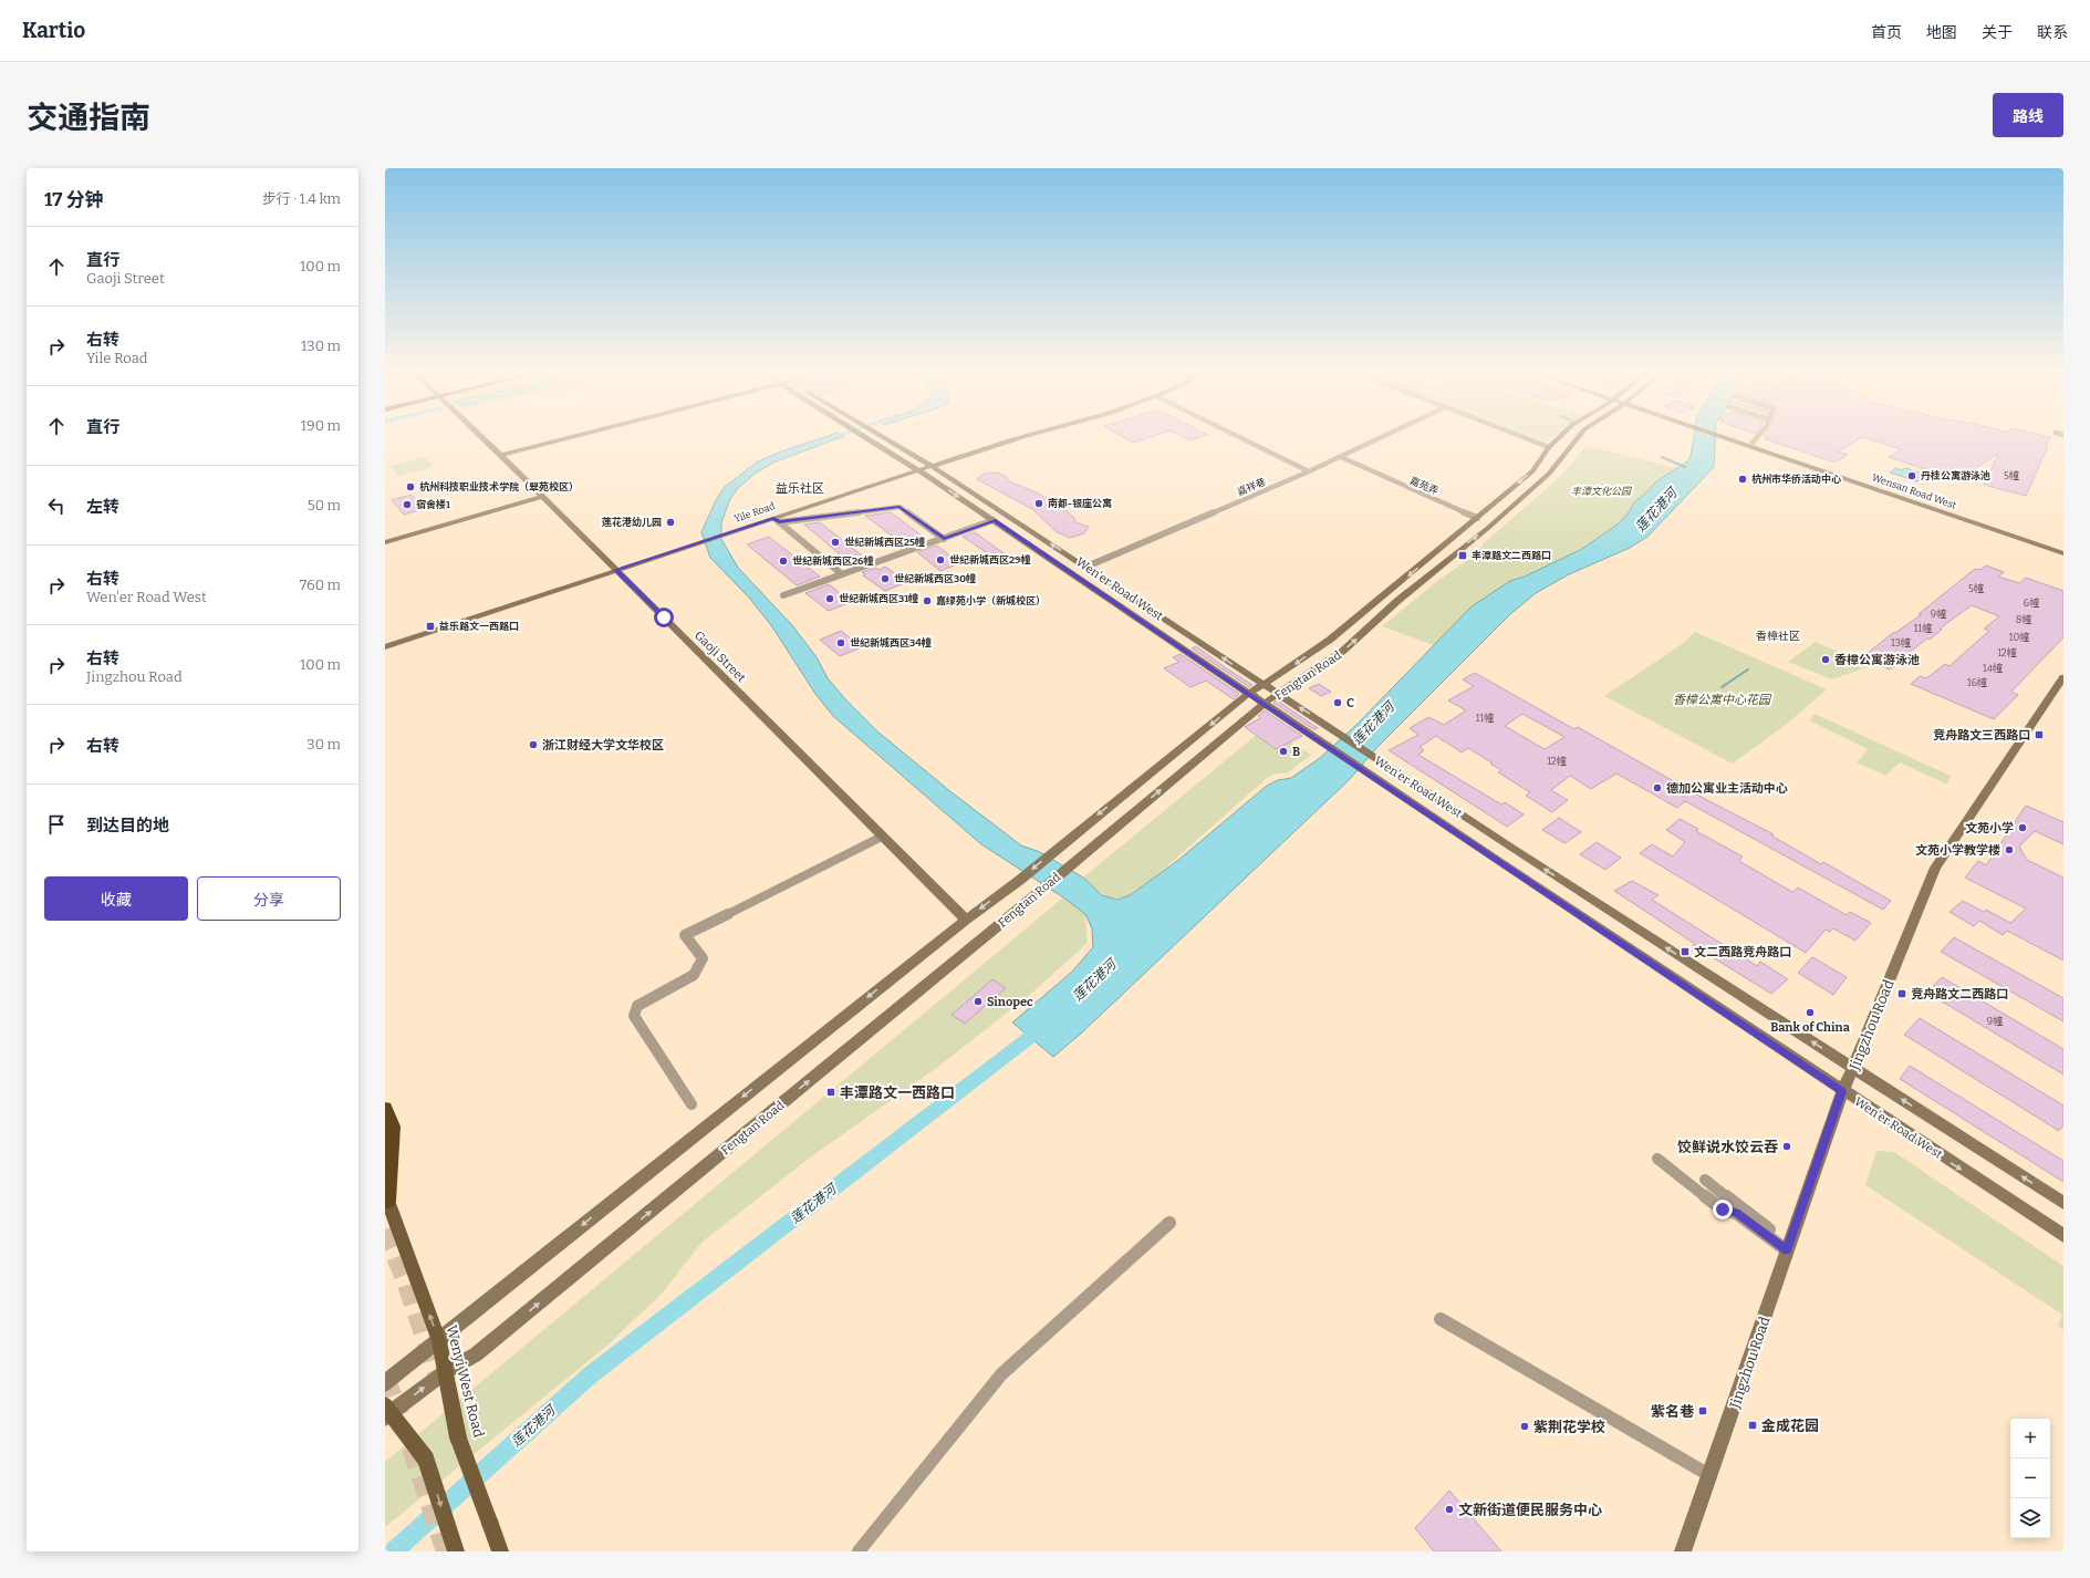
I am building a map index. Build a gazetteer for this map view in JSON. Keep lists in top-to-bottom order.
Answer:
{
  "streets": {
    "main road": [
      "Wensan Road West",
      "Yile Road",
      "Wen'er Road West",
      "Gaoji Street",
      "Fengtan Road",
      "Jingzhou Road",
      "Wenyi West Road"
    ],
    "street": ["嘉苑弄", "嘉祥巷"]
  },
  "crossings": [
    ["嘉苑弄", "嘉祥巷"],
    ["嘉苑弄", "Fengtan Road"],
    ["嘉祥巷", "Wen'er Road West"],
    ["Yile Road", "Wen'er Road West"],
    ["Yile Road", "Gaoji Street"],
    ["Wen'er Road West", "Fengtan Road"],
    ["Wen'er Road West", "Jingzhou Road"],
    ["Gaoji Street", "Fengtan Road"],
    ["Fengtan Road", "Wenyi West Road"]
  ],
  "one_way": ["Wenyi West Road"],
  "districts": ["益乐社区", "香樟社区"],
  "water": ["莲花港河"],
  "parks": ["丰潭文化公园", "香樟公寓中心花园"],
  "places": {
    "other": [
      "丹桂公寓游泳池",
      "杭州市华侨活动中心",
      "杭州科技职业技术学院（翠苑校区）",
      "南都-银座公寓",
      "宿舍楼1",
      "莲花港幼儿园",
      "世纪新城西区25幢",
      "世纪新城西区29幢",
      "世纪新城西区26幢",
      "世纪新城西区30幢",
      "世纪新城西区31幢",
      "嘉绿苑小学（新城校区）",
      "世纪新城西区34幢",
      "香樟公寓游泳池",
      "C",
      "浙江财经大学文华校区",
      "B",
      "德加公寓业主活动中心",
      "文苑小学",
      "文苑小学教学楼",
      "Sinopec",
      "Bank of China",
      "饺鲜说水饺云吞",
      "紫荆花学校",
      "文新街道便民服务中心"
    ],
    "transit": [
      "丰潭路文二西路口",
      "益乐路文一西路口",
      "竞舟路文三西路口",
      "文二西路竞舟路口",
      "竞舟路文二西路口",
      "丰潭路文一西路口",
      "紫名巷",
      "金成花园"
    ]
  },
  "house_numbers": [
    "5幢",
    "5幢",
    "6幢",
    "9幢",
    "8幢",
    "11幢",
    "10幢",
    "13幢",
    "12幢",
    "14幢",
    "16幢",
    "11幢",
    "12幢",
    "9幢"
  ],
  "page": {
    "header": "Kartio",
    "nav": [
      "首页",
      "地图",
      "关于",
      "联系"
    ],
    "title": "交通指南",
    "buttons": [
      "路线",
      ["收藏", "分享"]
    ],
    "heading": ["17 分钟", "步行 · 1.4 km"],
    "list": [
      ["直行", "Gaoji Street", "100 m"],
      ["右转", "Yile Road", "130 m"],
      ["直行", "190 m"],
      ["左转", "50 m"],
      ["右转", "Wen'er Road West", "760 m"],
      ["右转", "Jingzhou Road", "100 m"],
      ["右转", "30 m"],
      "到达目的地"
    ],
    "map_buttons": ["+", "−"]
  }
}
